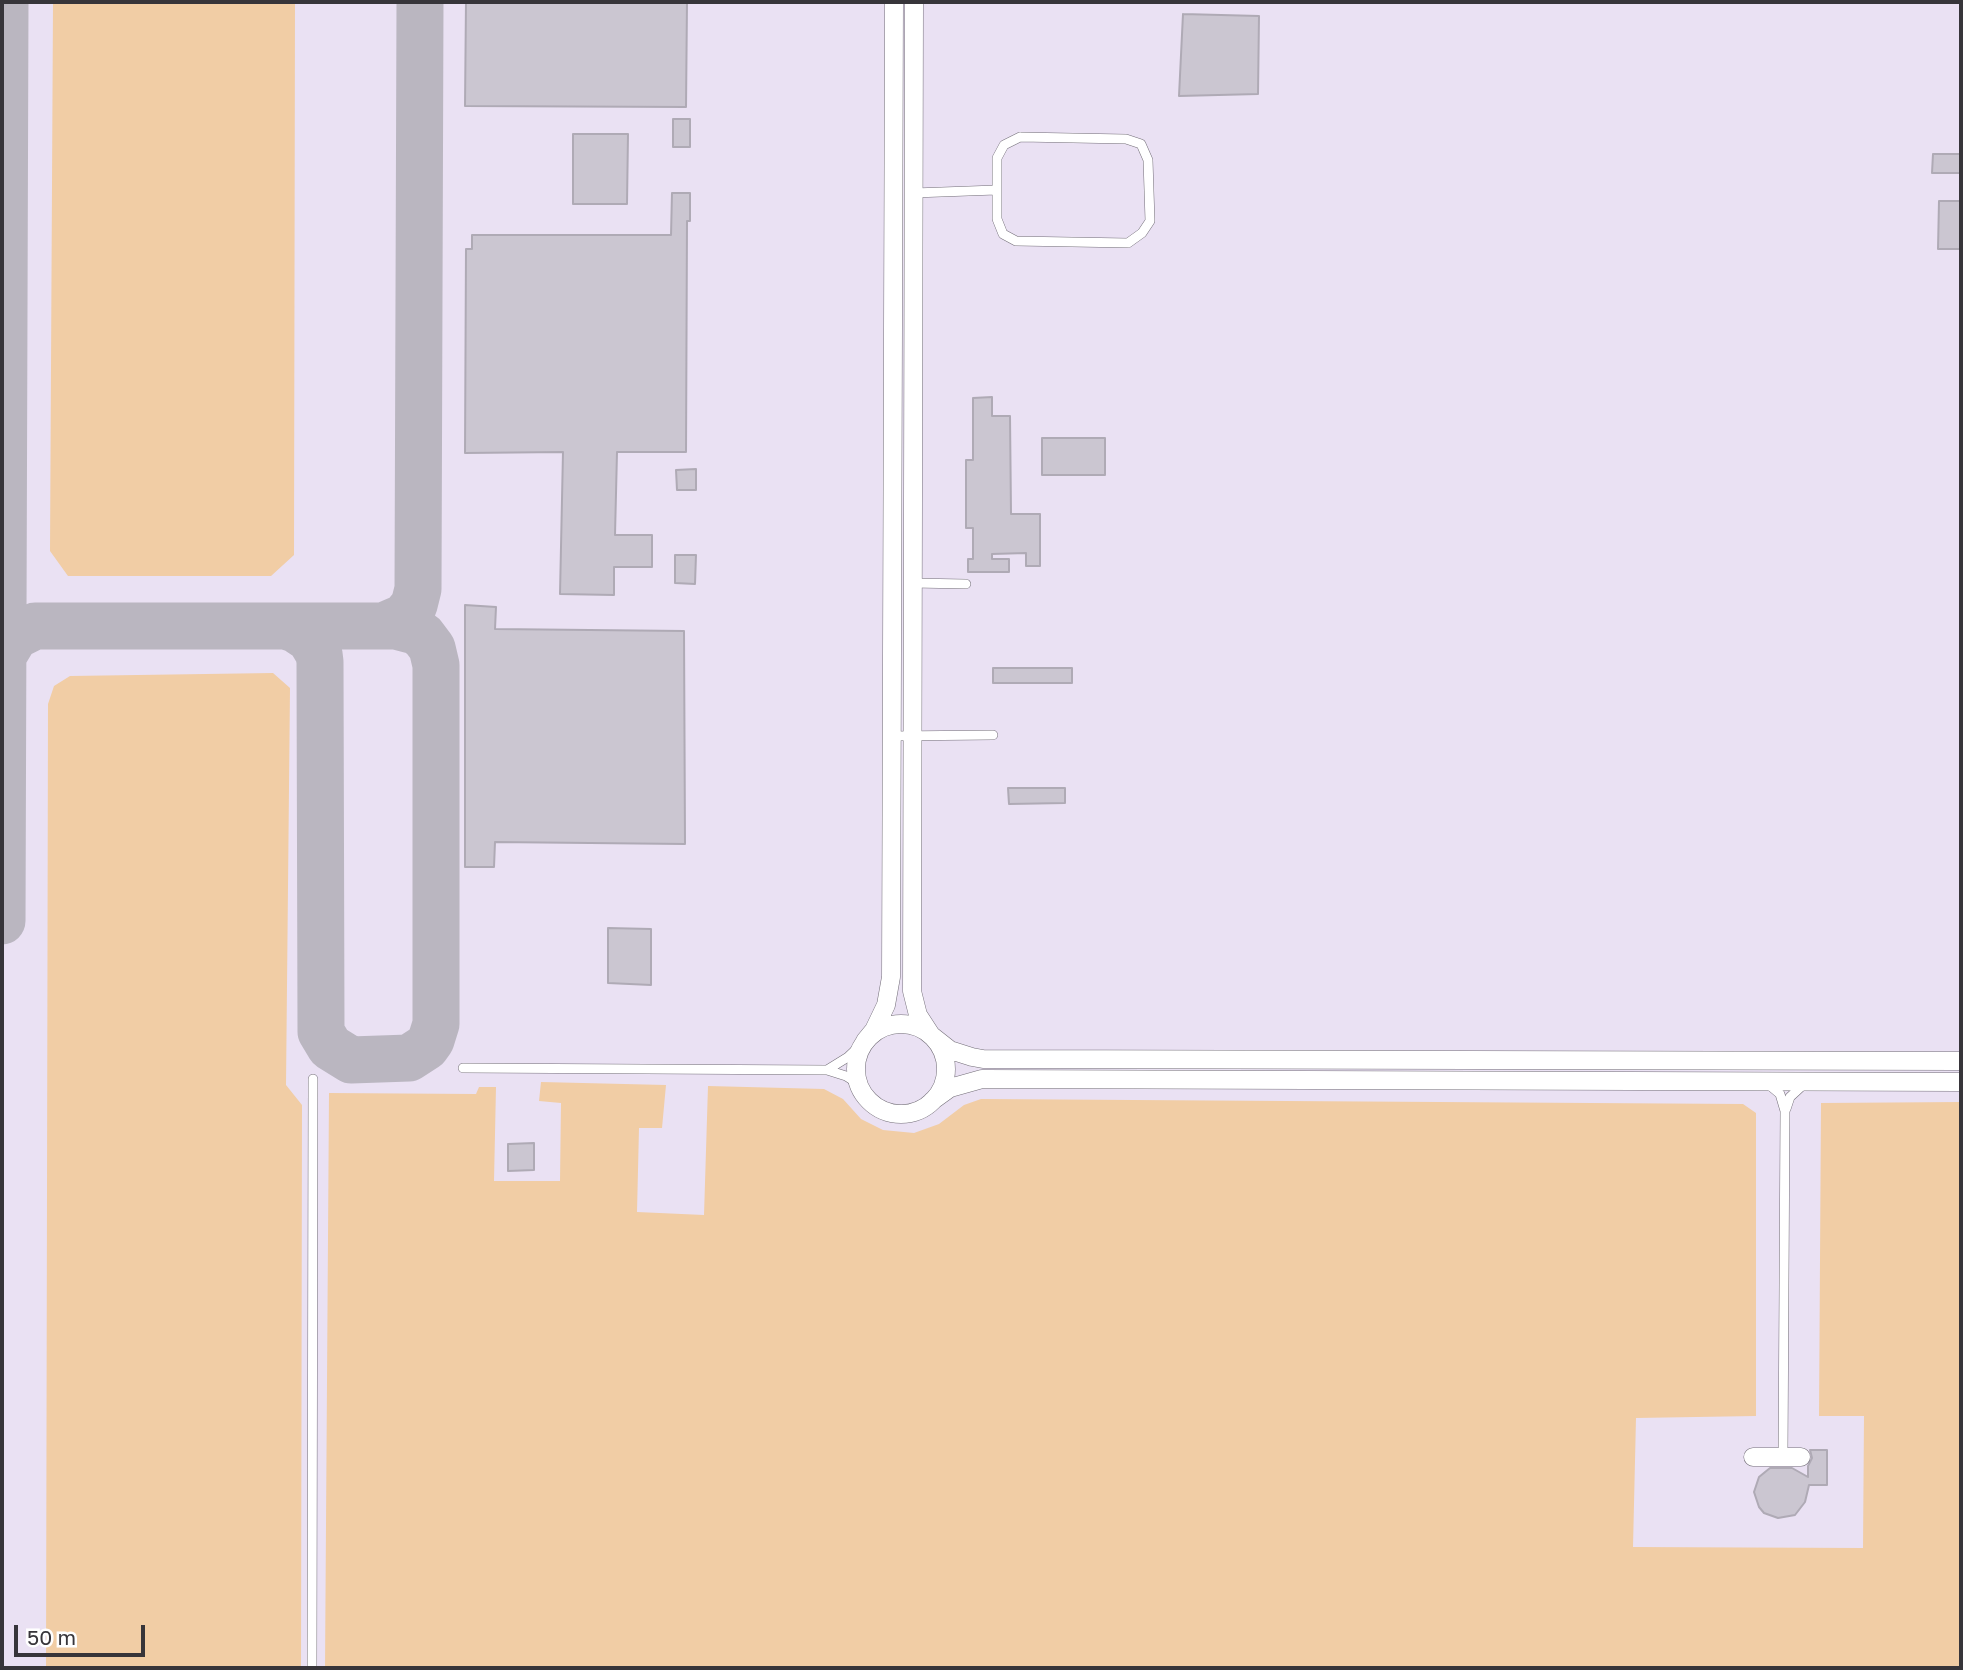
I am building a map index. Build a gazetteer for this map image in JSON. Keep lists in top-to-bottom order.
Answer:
{
  "scale_bar": "50 m"
}
